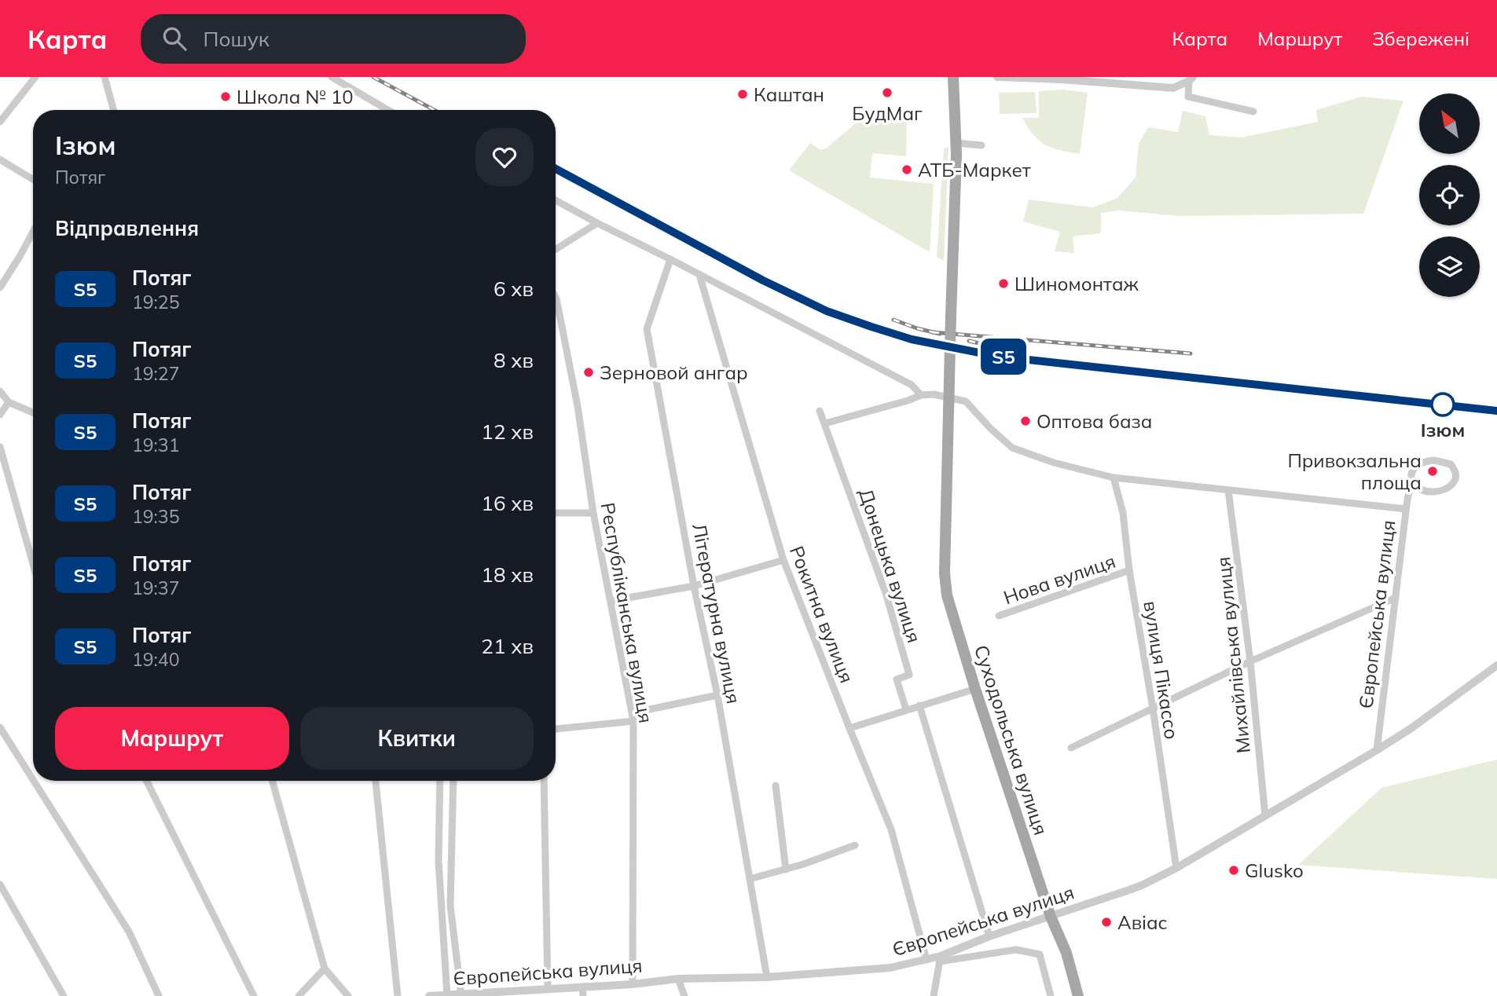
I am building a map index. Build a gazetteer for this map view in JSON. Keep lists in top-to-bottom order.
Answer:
{
  "streets": {
    "main road": ["Суходольська вулиця"],
    "street": [
      "Донецька вулиця",
      "Нова вулиця",
      "Республіканська вулиця",
      "Літературна вулиця",
      "Рокитна вулиця",
      "Європейська вулиця",
      "Михайлівська вулиця",
      "вулиця Пікассо"
    ]
  },
  "crossings": [
    ["Нова вулиця", "вулиця Пікассо"],
    ["Республіканська вулиця", "Європейська вулиця"],
    ["Літературна вулиця", "Європейська вулиця"],
    ["Рокитна вулиця", "Європейська вулиця"],
    ["Європейська вулиця", "Михайлівська вулиця"],
    ["Європейська вулиця", "вулиця Пікассо"],
    ["Європейська вулиця", "Суходольська вулиця"]
  ],
  "places": [
    "БудМаг",
    "Каштан",
    "Школа № 10",
    "АТБ-Маркет",
    "Шиномонтаж",
    "Зерновой ангар",
    "Ізюм",
    "Оптова база",
    "Привокзальна площа",
    "Glusko",
    "Авіас"
  ],
  "north": "top left",
  "page": {
    "header": "Карта",
    "search": "Пошук",
    "nav": ["Карта", "Маршрут", "Збережені"],
    "on_map": "S5",
    "heading": [
      ["Ізюм", "Потяг"],
      "Відправлення"
    ],
    "list": [
      {
        "mark": "S5",
        "name": "Потяг",
        "note": "19:25",
        "value": "6 хв"
      },
      {
        "mark": "S5",
        "name": "Потяг",
        "note": "19:27",
        "value": "8 хв"
      },
      {
        "mark": "S5",
        "name": "Потяг",
        "note": "19:31",
        "value": "12 хв"
      },
      {
        "mark": "S5",
        "name": "Потяг",
        "note": "19:35",
        "value": "16 хв"
      },
      {
        "mark": "S5",
        "name": "Потяг",
        "note": "19:37",
        "value": "18 хв"
      },
      {
        "mark": "S5",
        "name": "Потяг",
        "note": "19:40",
        "value": "21 хв"
      }
    ],
    "buttons": ["Маршрут", "Квитки"]
  }
}
